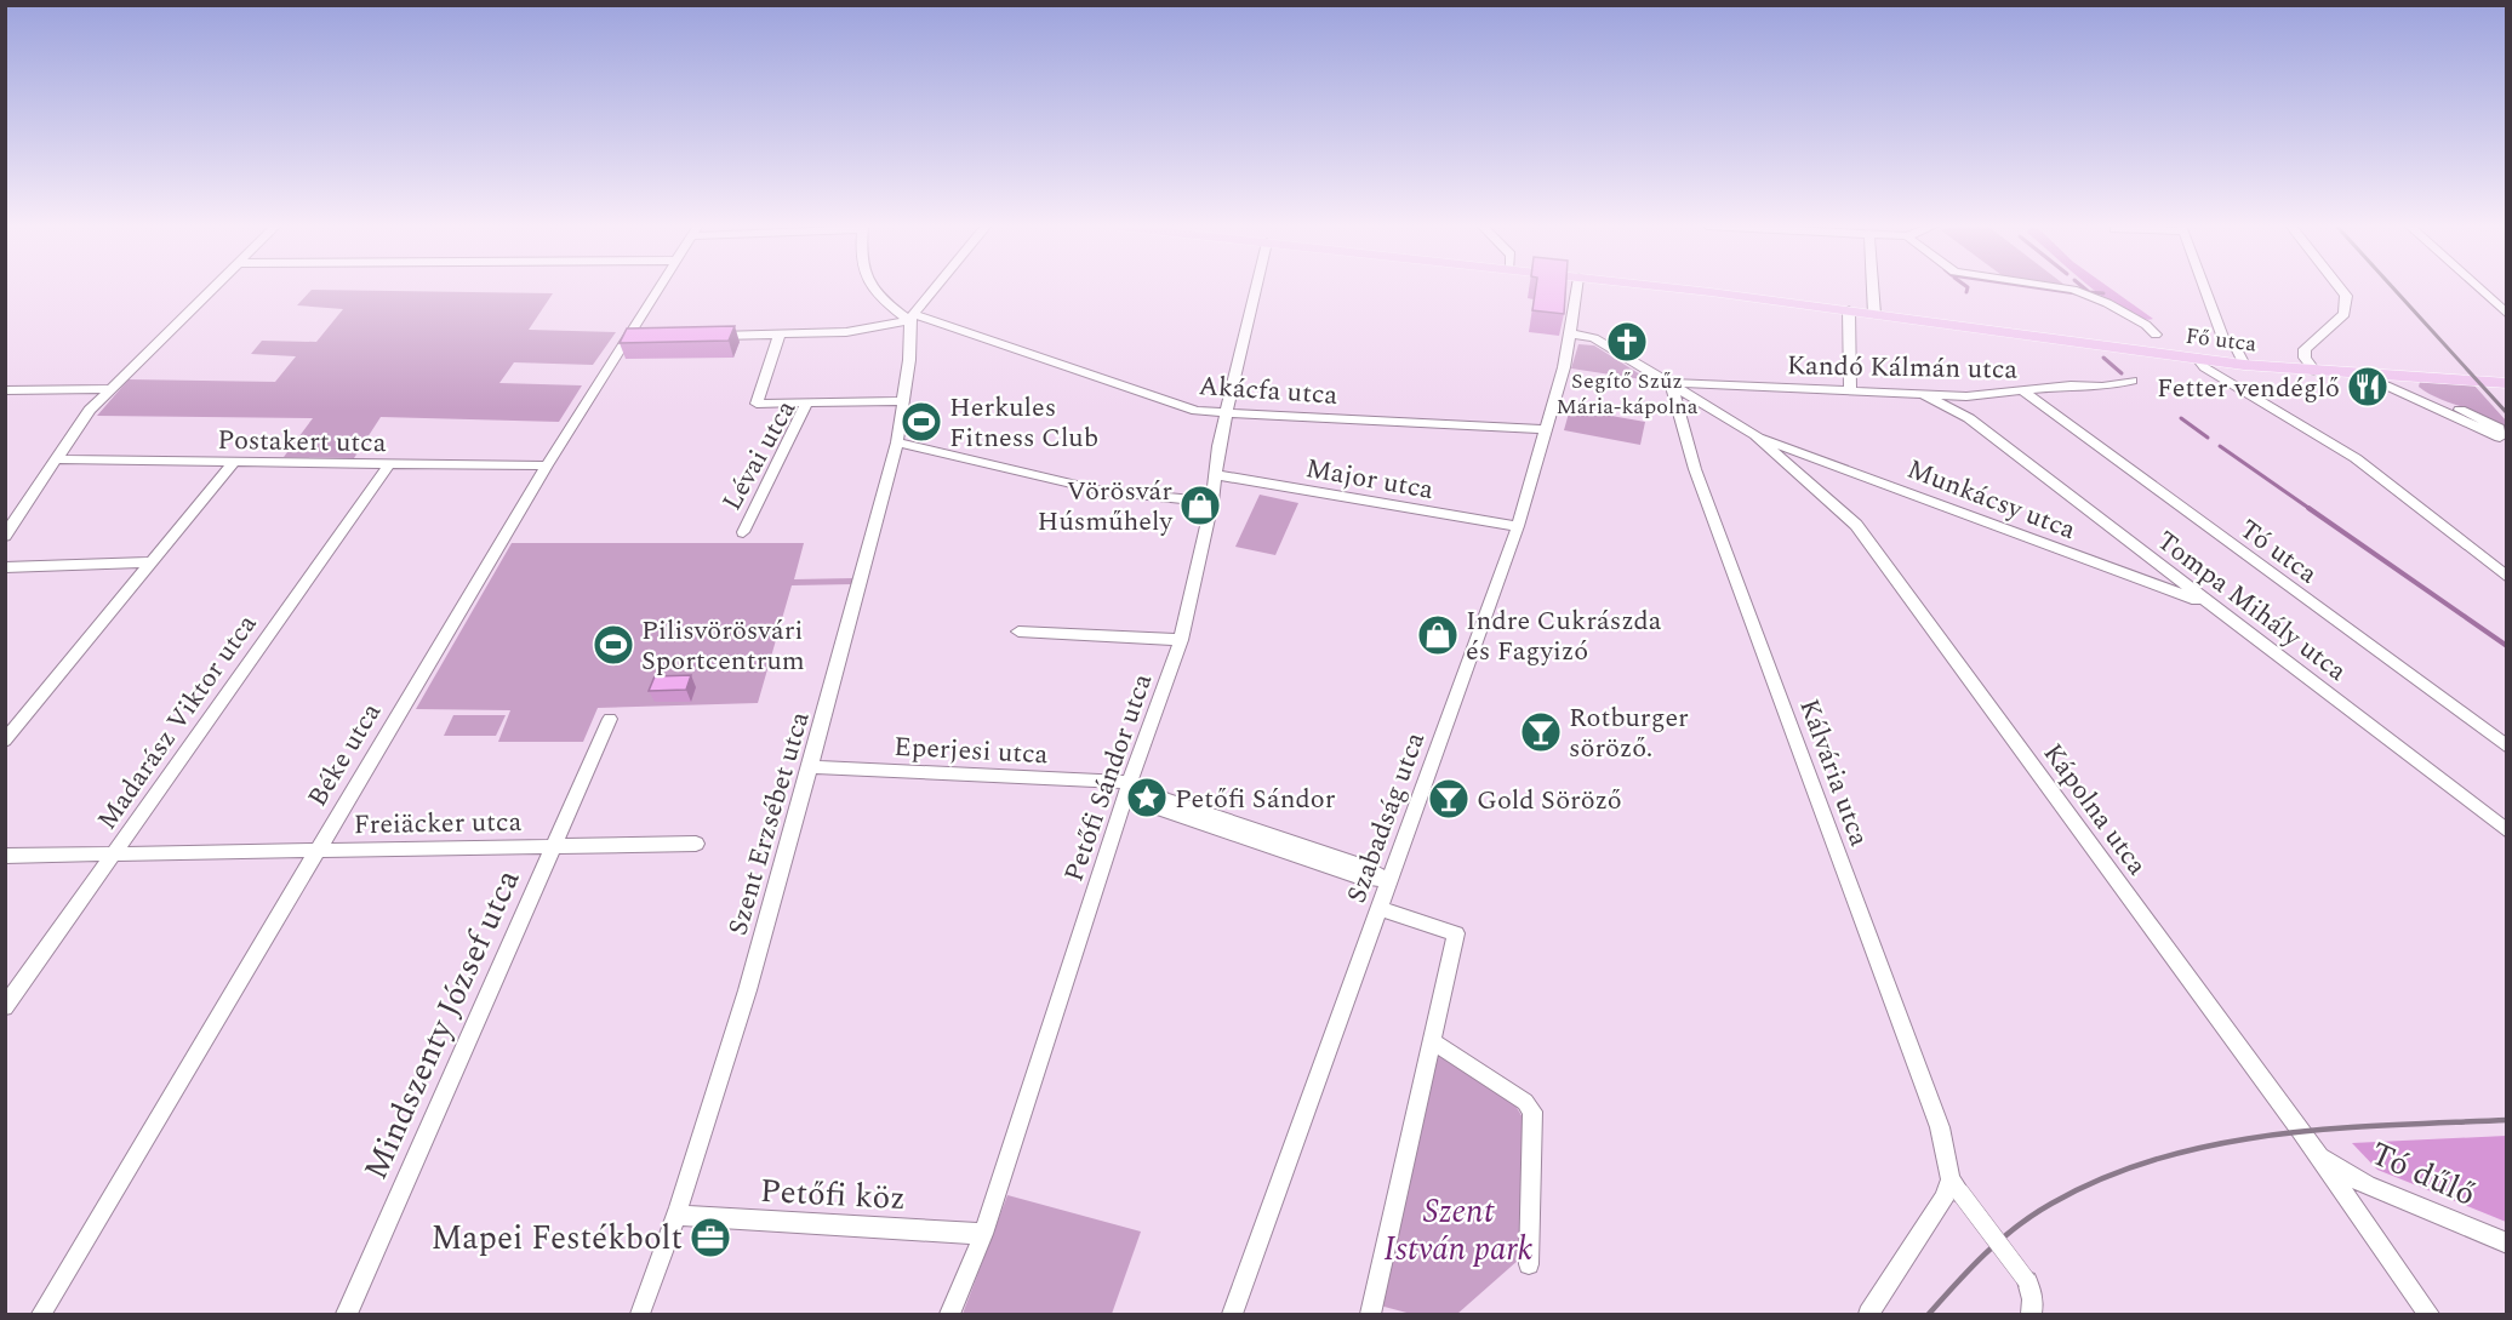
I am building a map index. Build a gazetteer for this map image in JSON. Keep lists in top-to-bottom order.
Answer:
{
  "streets": {
    "main road": ["Fő utca"],
    "street": [
      "Kandó Kálmán utca",
      "Akácfa utca",
      "Postakert utca",
      "Lévai utca",
      "Major utca",
      "Munkácsy utca",
      "Tó utca",
      "Tompa Mihály utca",
      "Madarász Viktor utca",
      "Eperjesi utca",
      "Béke utca",
      "Kálvária utca",
      "Petőfi Sándor utca",
      "Kápolna utca",
      "Szabadság utca",
      "Freiäcker utca",
      "Szent Erzsébet utca",
      "Mindszenty József utca",
      "Tó dűlő",
      "Petőfi köz"
    ]
  },
  "crossings": [
    ["Kandó Kálmán utca", "Tó utca"],
    ["Kandó Kálmán utca", "Tompa Mihály utca"],
    ["Kandó Kálmán utca", "Kálvária utca"],
    ["Kandó Kálmán utca", "Kápolna utca"],
    ["Akácfa utca", "Petőfi Sándor utca"],
    ["Akácfa utca", "Szabadság utca"],
    ["Akácfa utca", "Szent Erzsébet utca"],
    ["Postakert utca", "Madarász Viktor utca"],
    ["Postakert utca", "Béke utca"],
    ["Lévai utca", "Szent Erzsébet utca"],
    ["Major utca", "Petőfi Sándor utca"],
    ["Major utca", "Szabadság utca"],
    ["Munkácsy utca", "Tompa Mihály utca"],
    ["Munkácsy utca", "Kápolna utca"],
    ["Madarász Viktor utca", "Freiäcker utca"],
    ["Eperjesi utca", "Petőfi Sándor utca"],
    ["Eperjesi utca", "Szent Erzsébet utca"],
    ["Béke utca", "Freiäcker utca"],
    ["Kálvária utca", "Kápolna utca"],
    ["Petőfi Sándor utca", "Petőfi köz"],
    ["Kápolna utca", "Szabadság utca"],
    ["Kápolna utca", "Tó dűlő"],
    ["Freiäcker utca", "Mindszenty József utca"],
    ["Szent Erzsébet utca", "Petőfi köz"]
  ],
  "parks": ["Szent István park"],
  "places": {
    "church": ["Segítő Szűz Mária-kápolna"],
    "restaurant": ["Fetter vendéglő"],
    "sports": ["Herkules Fitness Club", "Pilisvörösvári Sportcentrum"],
    "shop": ["Vörösvár Húsműhely", "Indre Cukrászda és Fagyizó"],
    "bar": ["Rotburger söröző.", "Gold Söröző"],
    "place": ["Petőfi Sándor"],
    "office": ["Mapei Festékbolt"]
  }
}
